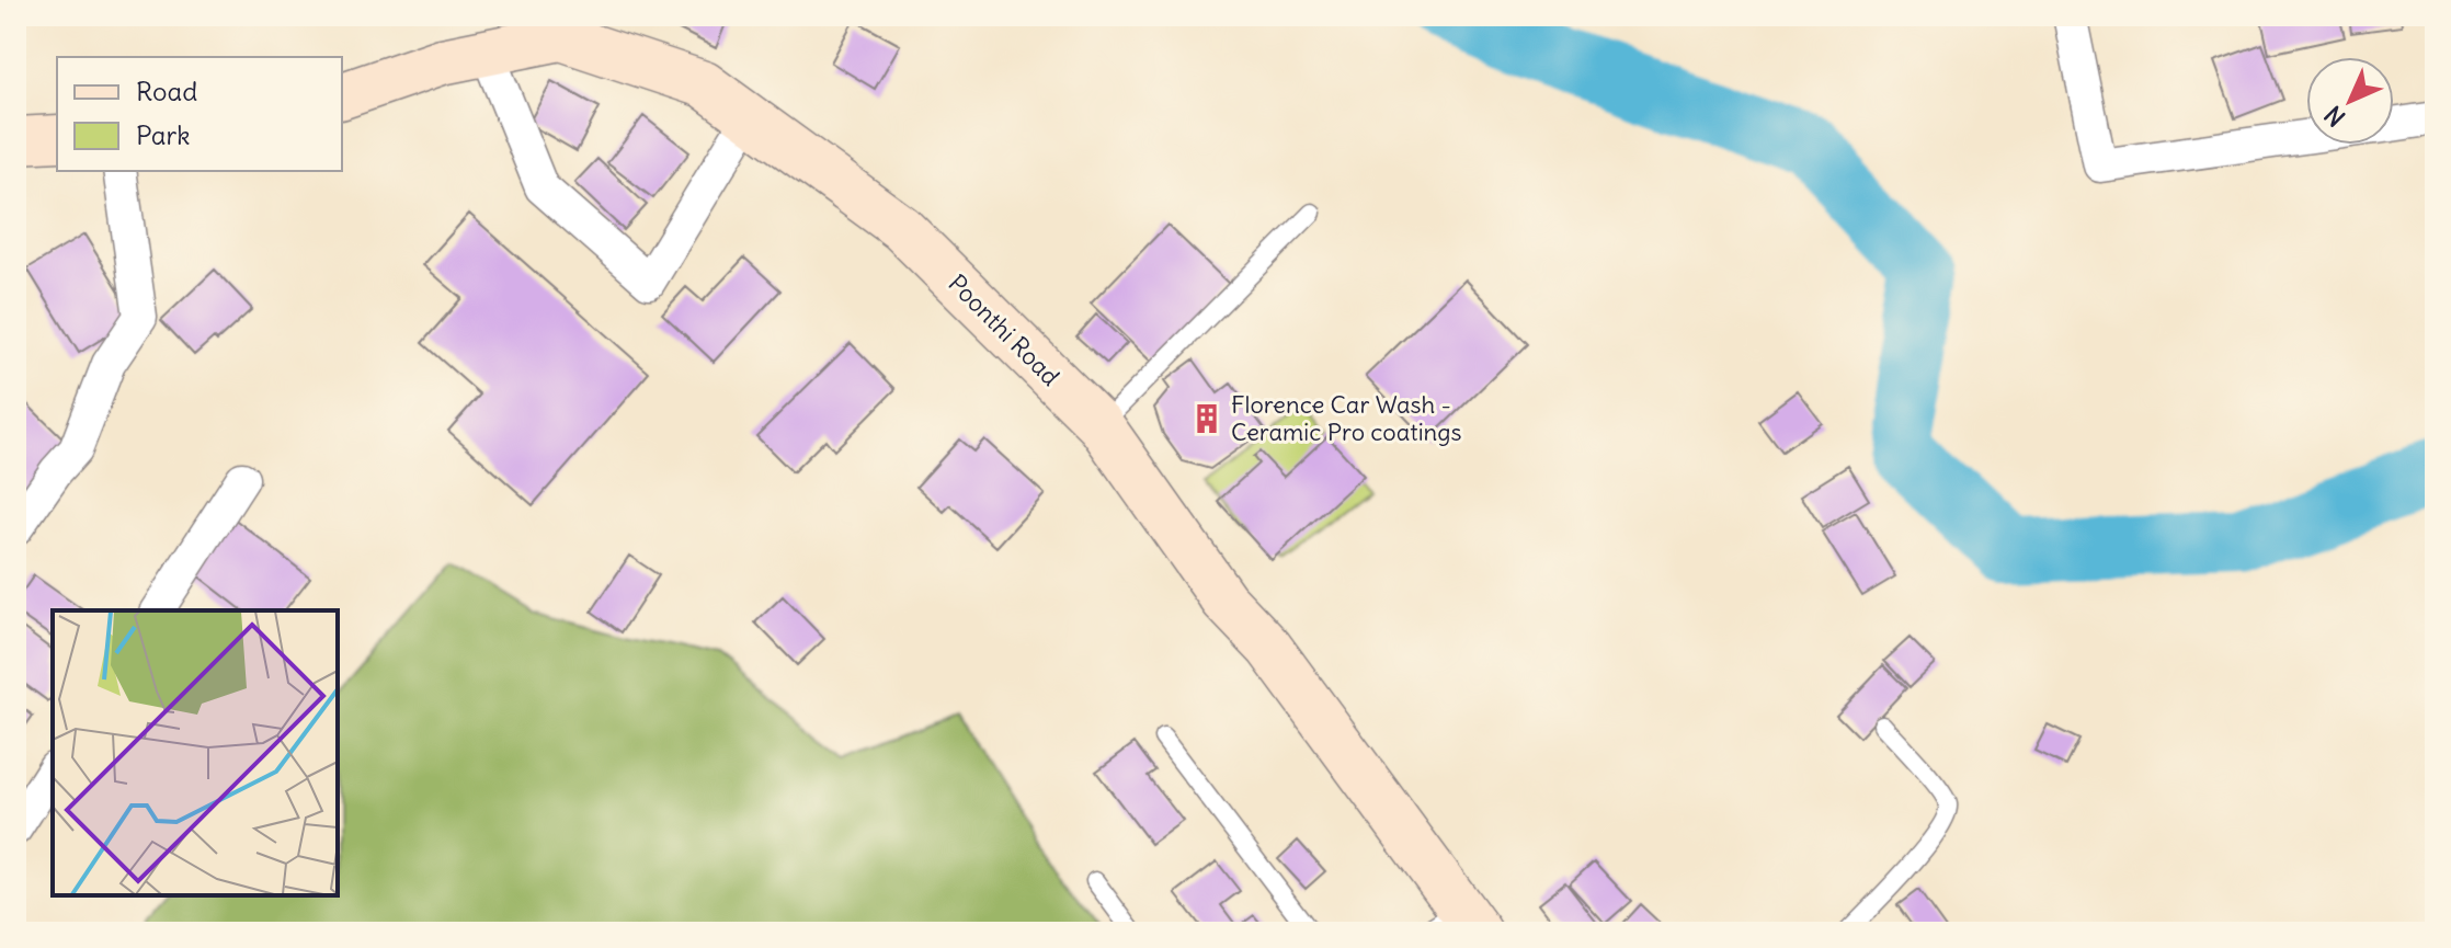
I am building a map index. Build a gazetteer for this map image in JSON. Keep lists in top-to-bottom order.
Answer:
{
  "streets": {
    "main road": ["Poonthi Road"]
  },
  "places": {
    "building": ["Florence Car Wash - Ceramic Pro coatings"]
  },
  "legend": ["Road", "Park"],
  "north": "bottom left"
}
